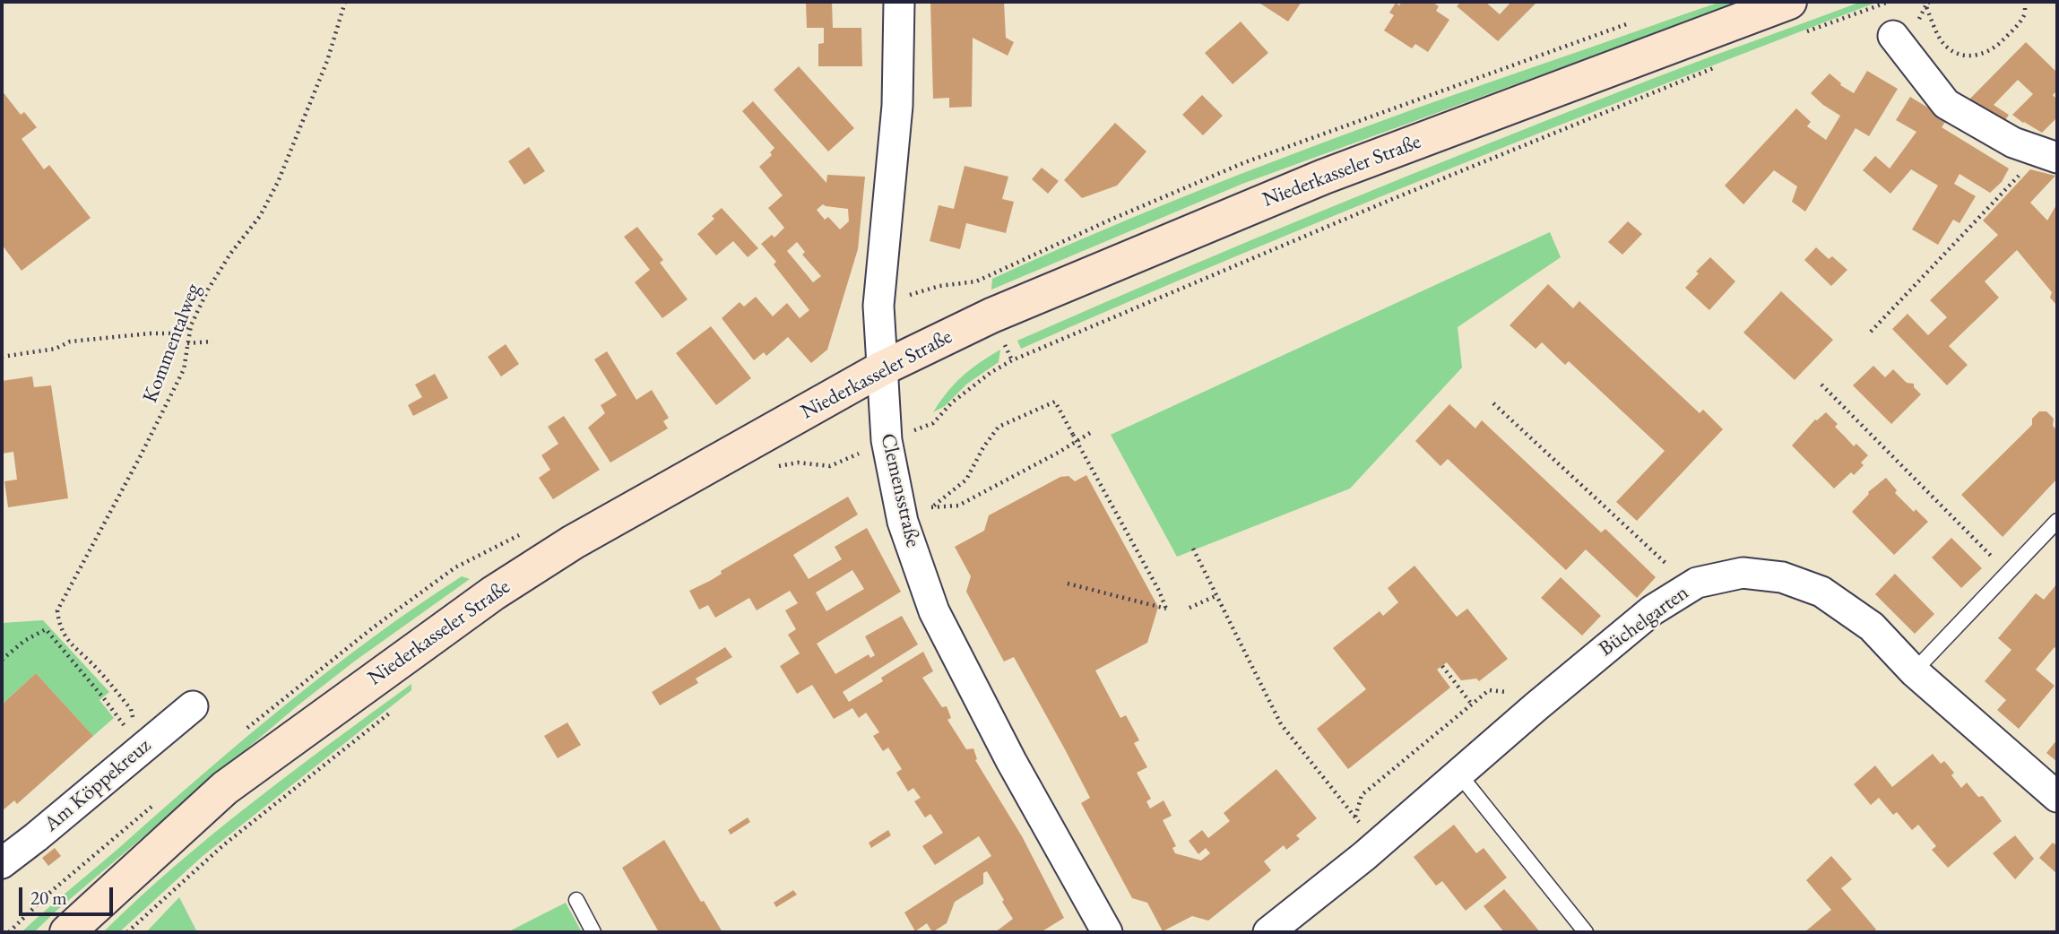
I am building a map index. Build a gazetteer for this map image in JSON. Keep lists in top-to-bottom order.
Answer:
{
  "streets": {
    "main road": ["Niederkasseler Straße"],
    "street": ["Clemensstraße", "Büchelgarten", "Am Köppekreuz"],
    "path": ["Kommentalweg"]
  },
  "crossings": [
    ["Niederkasseler Straße", "Clemensstraße"],
    ["Kommentalweg", "Am Köppekreuz"]
  ],
  "scale_bar": "20 m"
}
